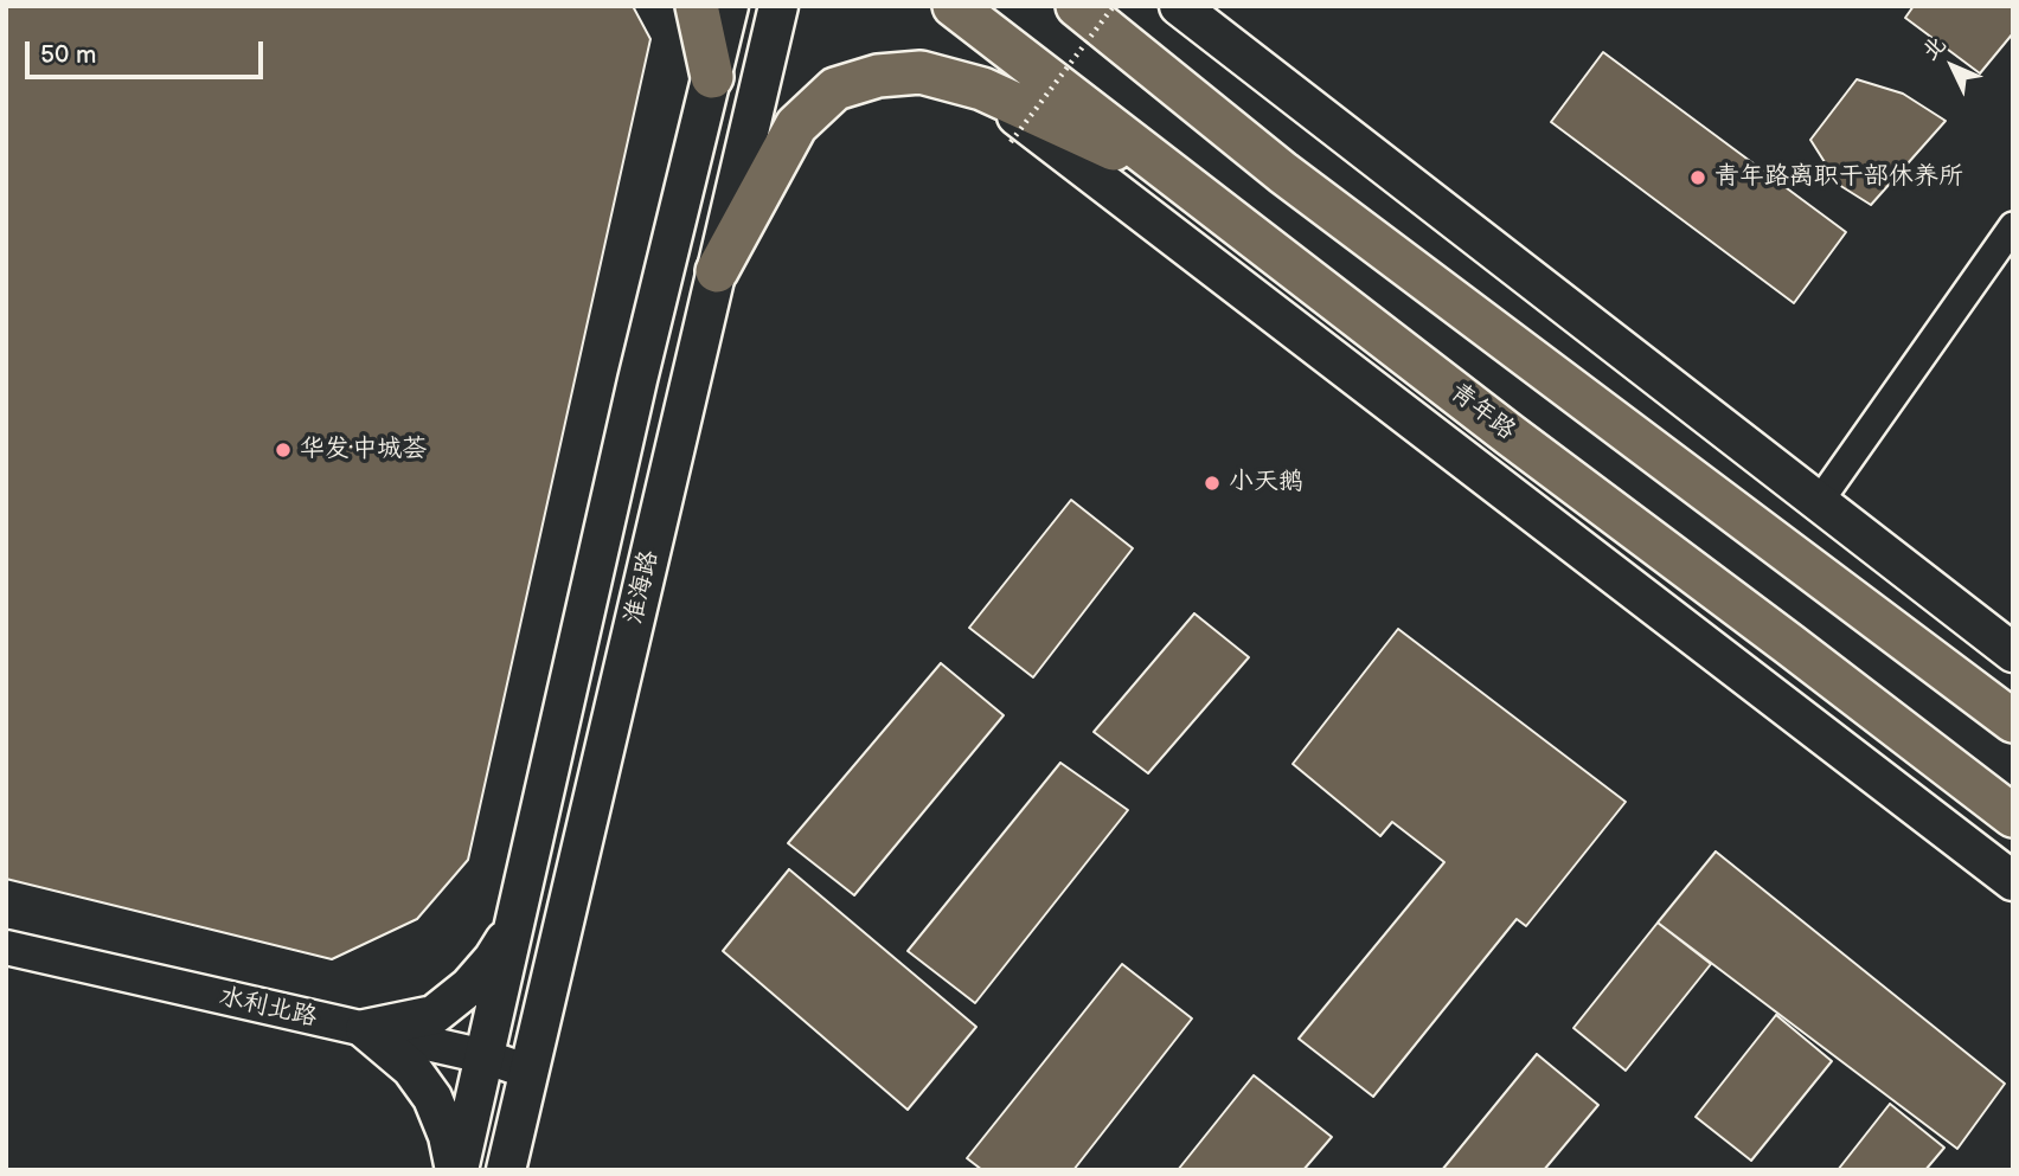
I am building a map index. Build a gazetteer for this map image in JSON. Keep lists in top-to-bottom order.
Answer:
{
  "streets": {
    "main road": ["青年路", "淮海路"],
    "street": ["水利北路"]
  },
  "crossings": [
    ["淮海路", "水利北路"]
  ],
  "places": ["青年路离职干部休养所", "华发·中城荟", "小天鹅"],
  "scale_bar": "50 m",
  "north": "top left"
}
